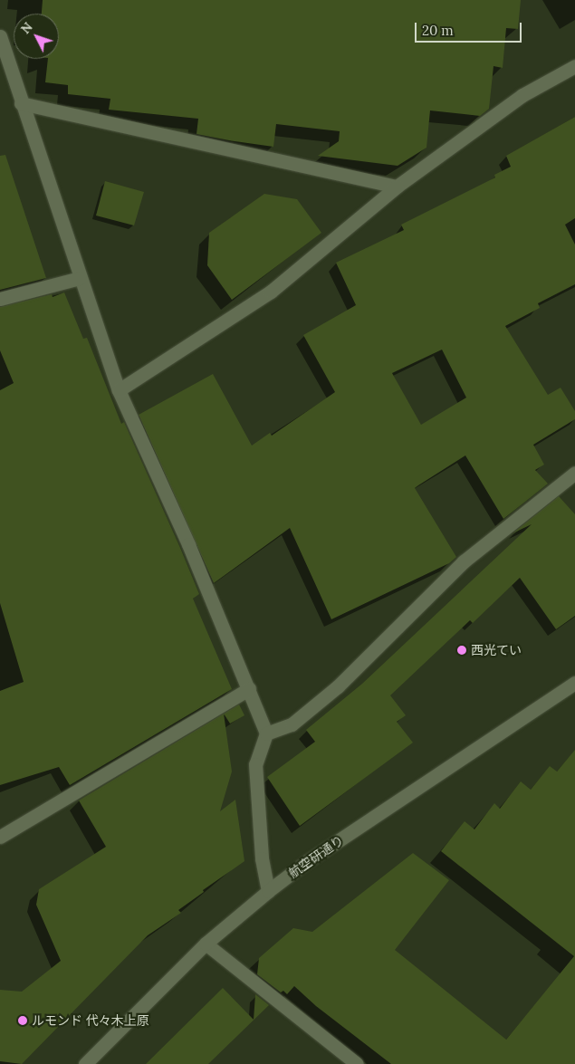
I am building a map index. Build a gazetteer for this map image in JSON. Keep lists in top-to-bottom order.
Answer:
{
  "streets": {
    "street": ["航空研通り"]
  },
  "places": ["西光てい", "ルモンド 代々木上原"],
  "scale_bar": "20 m",
  "north": "top left"
}
